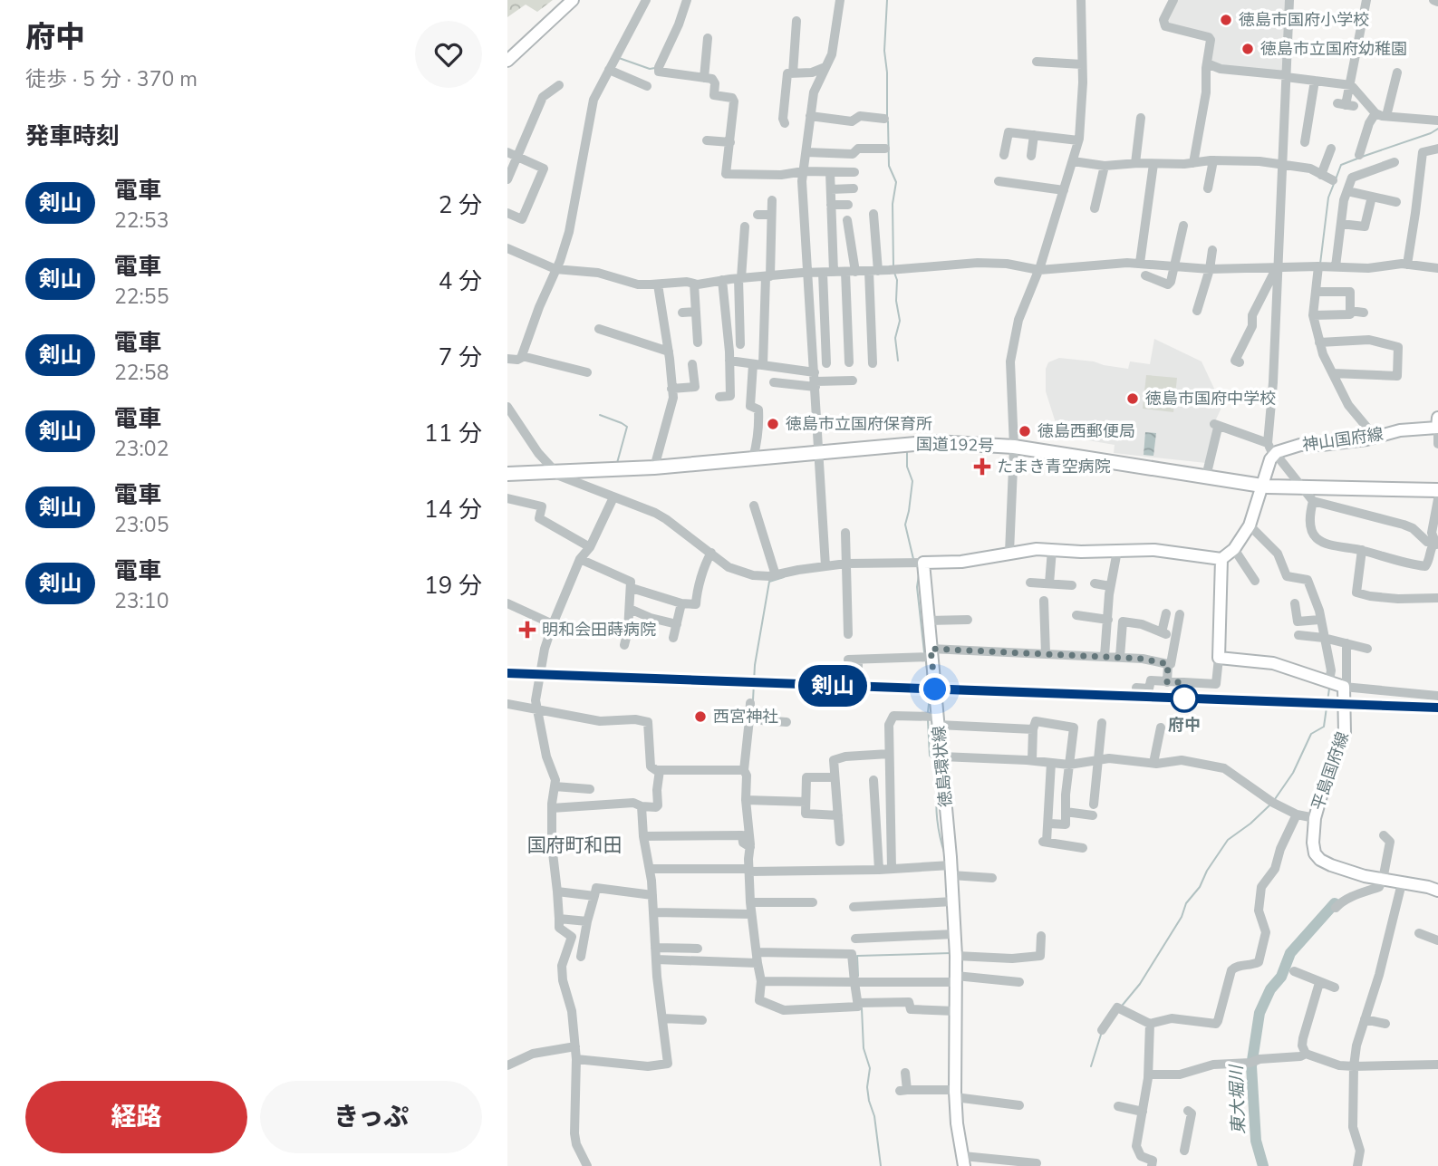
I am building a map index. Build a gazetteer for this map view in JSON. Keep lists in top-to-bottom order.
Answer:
{
  "streets": {
    "highway": ["国道192号"],
    "main road": ["神山国府線", "徳島環状線", "平島国府線"]
  },
  "districts": ["国府町和田"],
  "water": ["東大堀川"],
  "places": {
    "other": [
      "徳島市国府小学校",
      "徳島市立国府幼稚園",
      "徳島市国府中学校",
      "徳島市立国府保育所",
      "徳島西郵便局",
      "府中",
      "西宮神社"
    ],
    "health": ["たまき青空病院", "明和会田蒔病院"]
  },
  "page": {
    "heading": [
      ["府中", "徒歩 · 5 分 · 370 m"],
      "発車時刻"
    ],
    "on_map": "剣山",
    "list": [
      {
        "mark": "剣山",
        "name": "電車",
        "note": "22:53",
        "value": "2 分"
      },
      {
        "mark": "剣山",
        "name": "電車",
        "note": "22:55",
        "value": "4 分"
      },
      {
        "mark": "剣山",
        "name": "電車",
        "note": "22:58",
        "value": "7 分"
      },
      {
        "mark": "剣山",
        "name": "電車",
        "note": "23:02",
        "value": "11 分"
      },
      {
        "mark": "剣山",
        "name": "電車",
        "note": "23:05",
        "value": "14 分"
      },
      {
        "mark": "剣山",
        "name": "電車",
        "note": "23:10",
        "value": "19 分"
      }
    ],
    "buttons": ["経路", "きっぷ"]
  }
}
